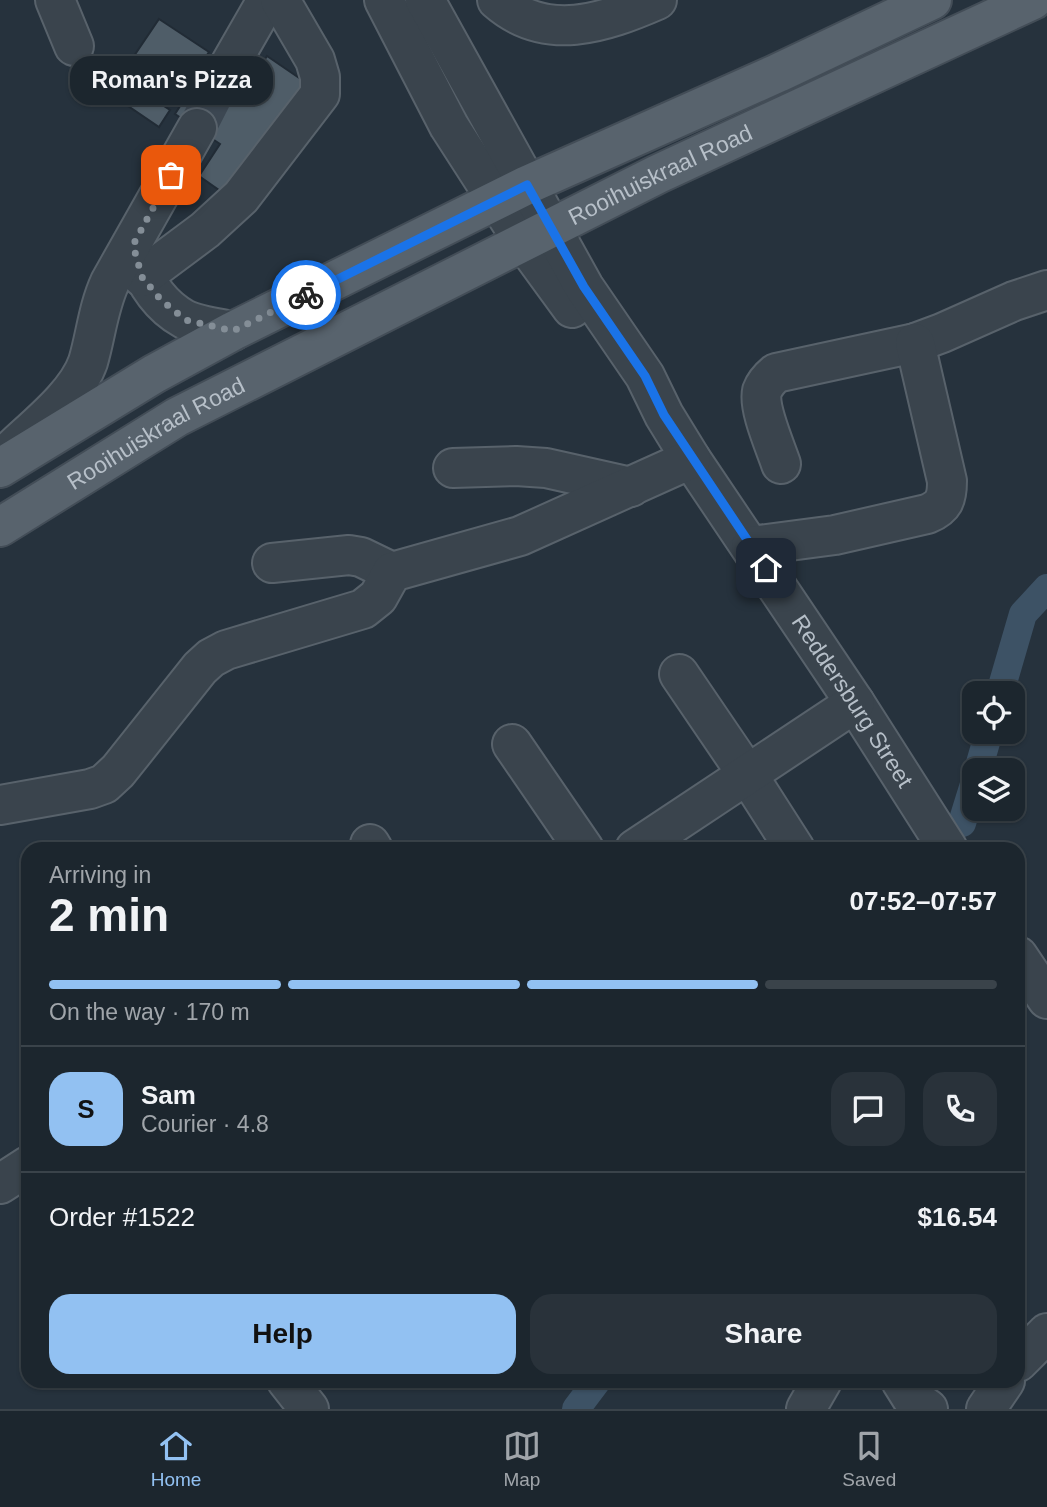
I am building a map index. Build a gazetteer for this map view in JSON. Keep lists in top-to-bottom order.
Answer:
{
  "streets": {
    "main road": ["Rooihuiskraal Road"],
    "street": ["Reddersburg Street"]
  },
  "crossings": [
    ["Rooihuiskraal Road", "Reddersburg Street"]
  ],
  "places": ["Roman's Pizza"],
  "page": {
    "bubble": "Roman's Pizza",
    "heading": ["2 min", "Arriving in", "07:52–07:57"],
    "panel": [
      "Sam",
      "Courier · 4.8",
      "Order #1522",
      "$16.54"
    ],
    "bar": "On the way · 170 m",
    "round": "S",
    "buttons": ["Help", "Share"],
    "tabs": ["Home", "Map", "Saved"]
  }
}
